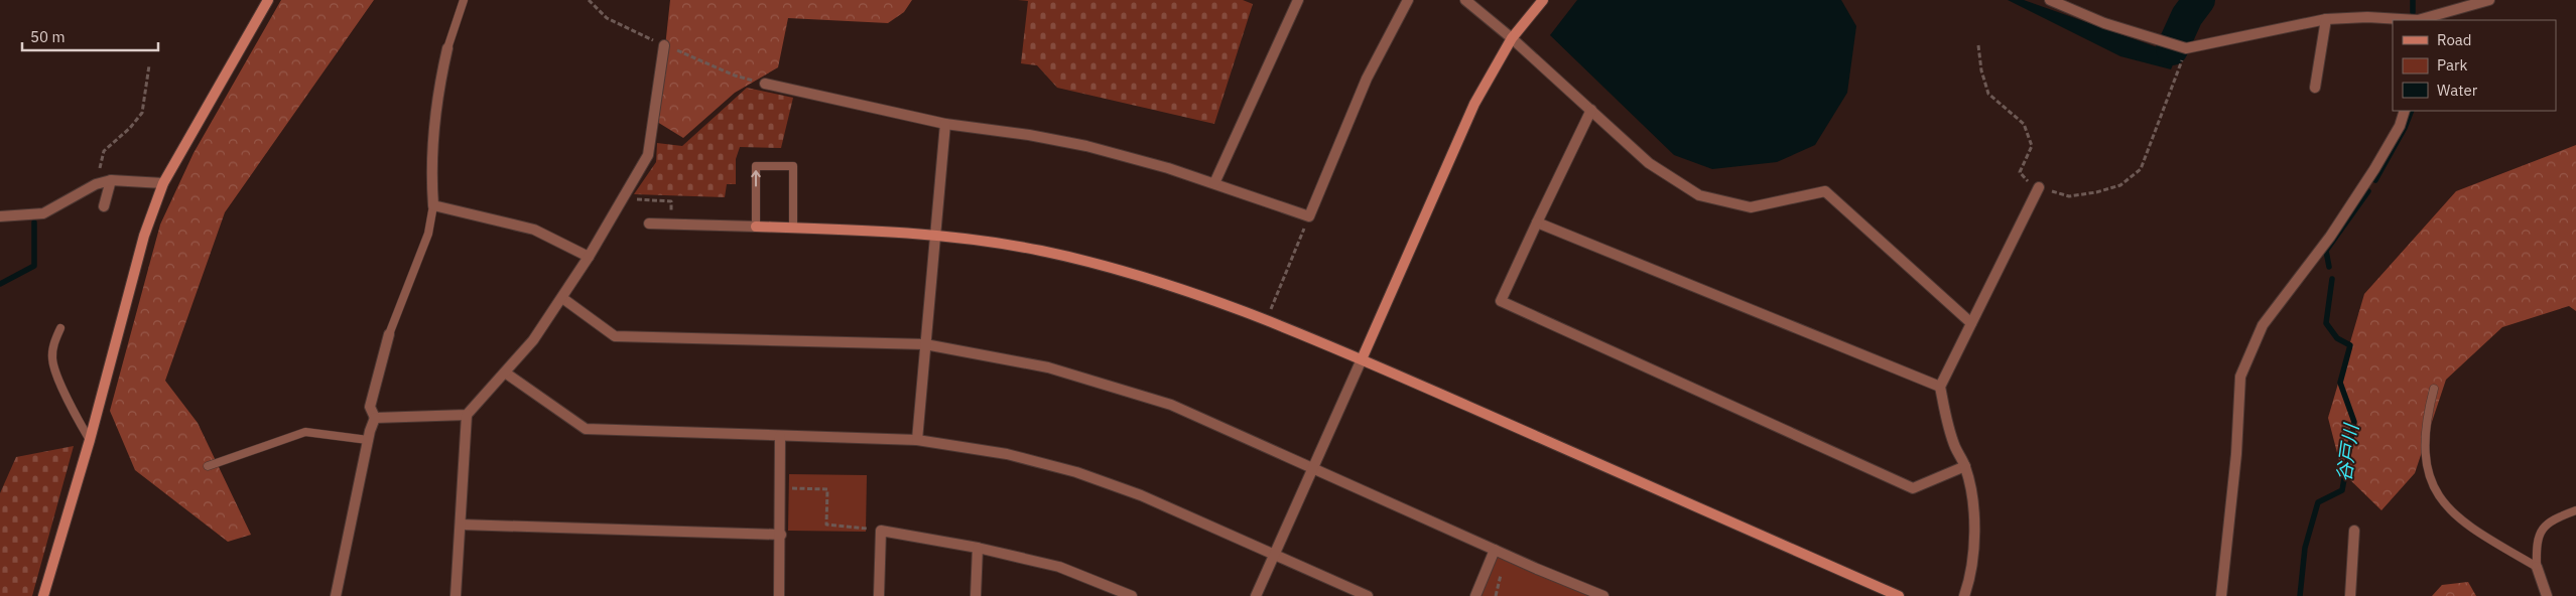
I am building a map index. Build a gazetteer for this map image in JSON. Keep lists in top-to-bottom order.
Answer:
{
  "water": ["谷戸川"],
  "legend": ["Road", "Park", "Water"],
  "scale_bar": "50 m"
}
